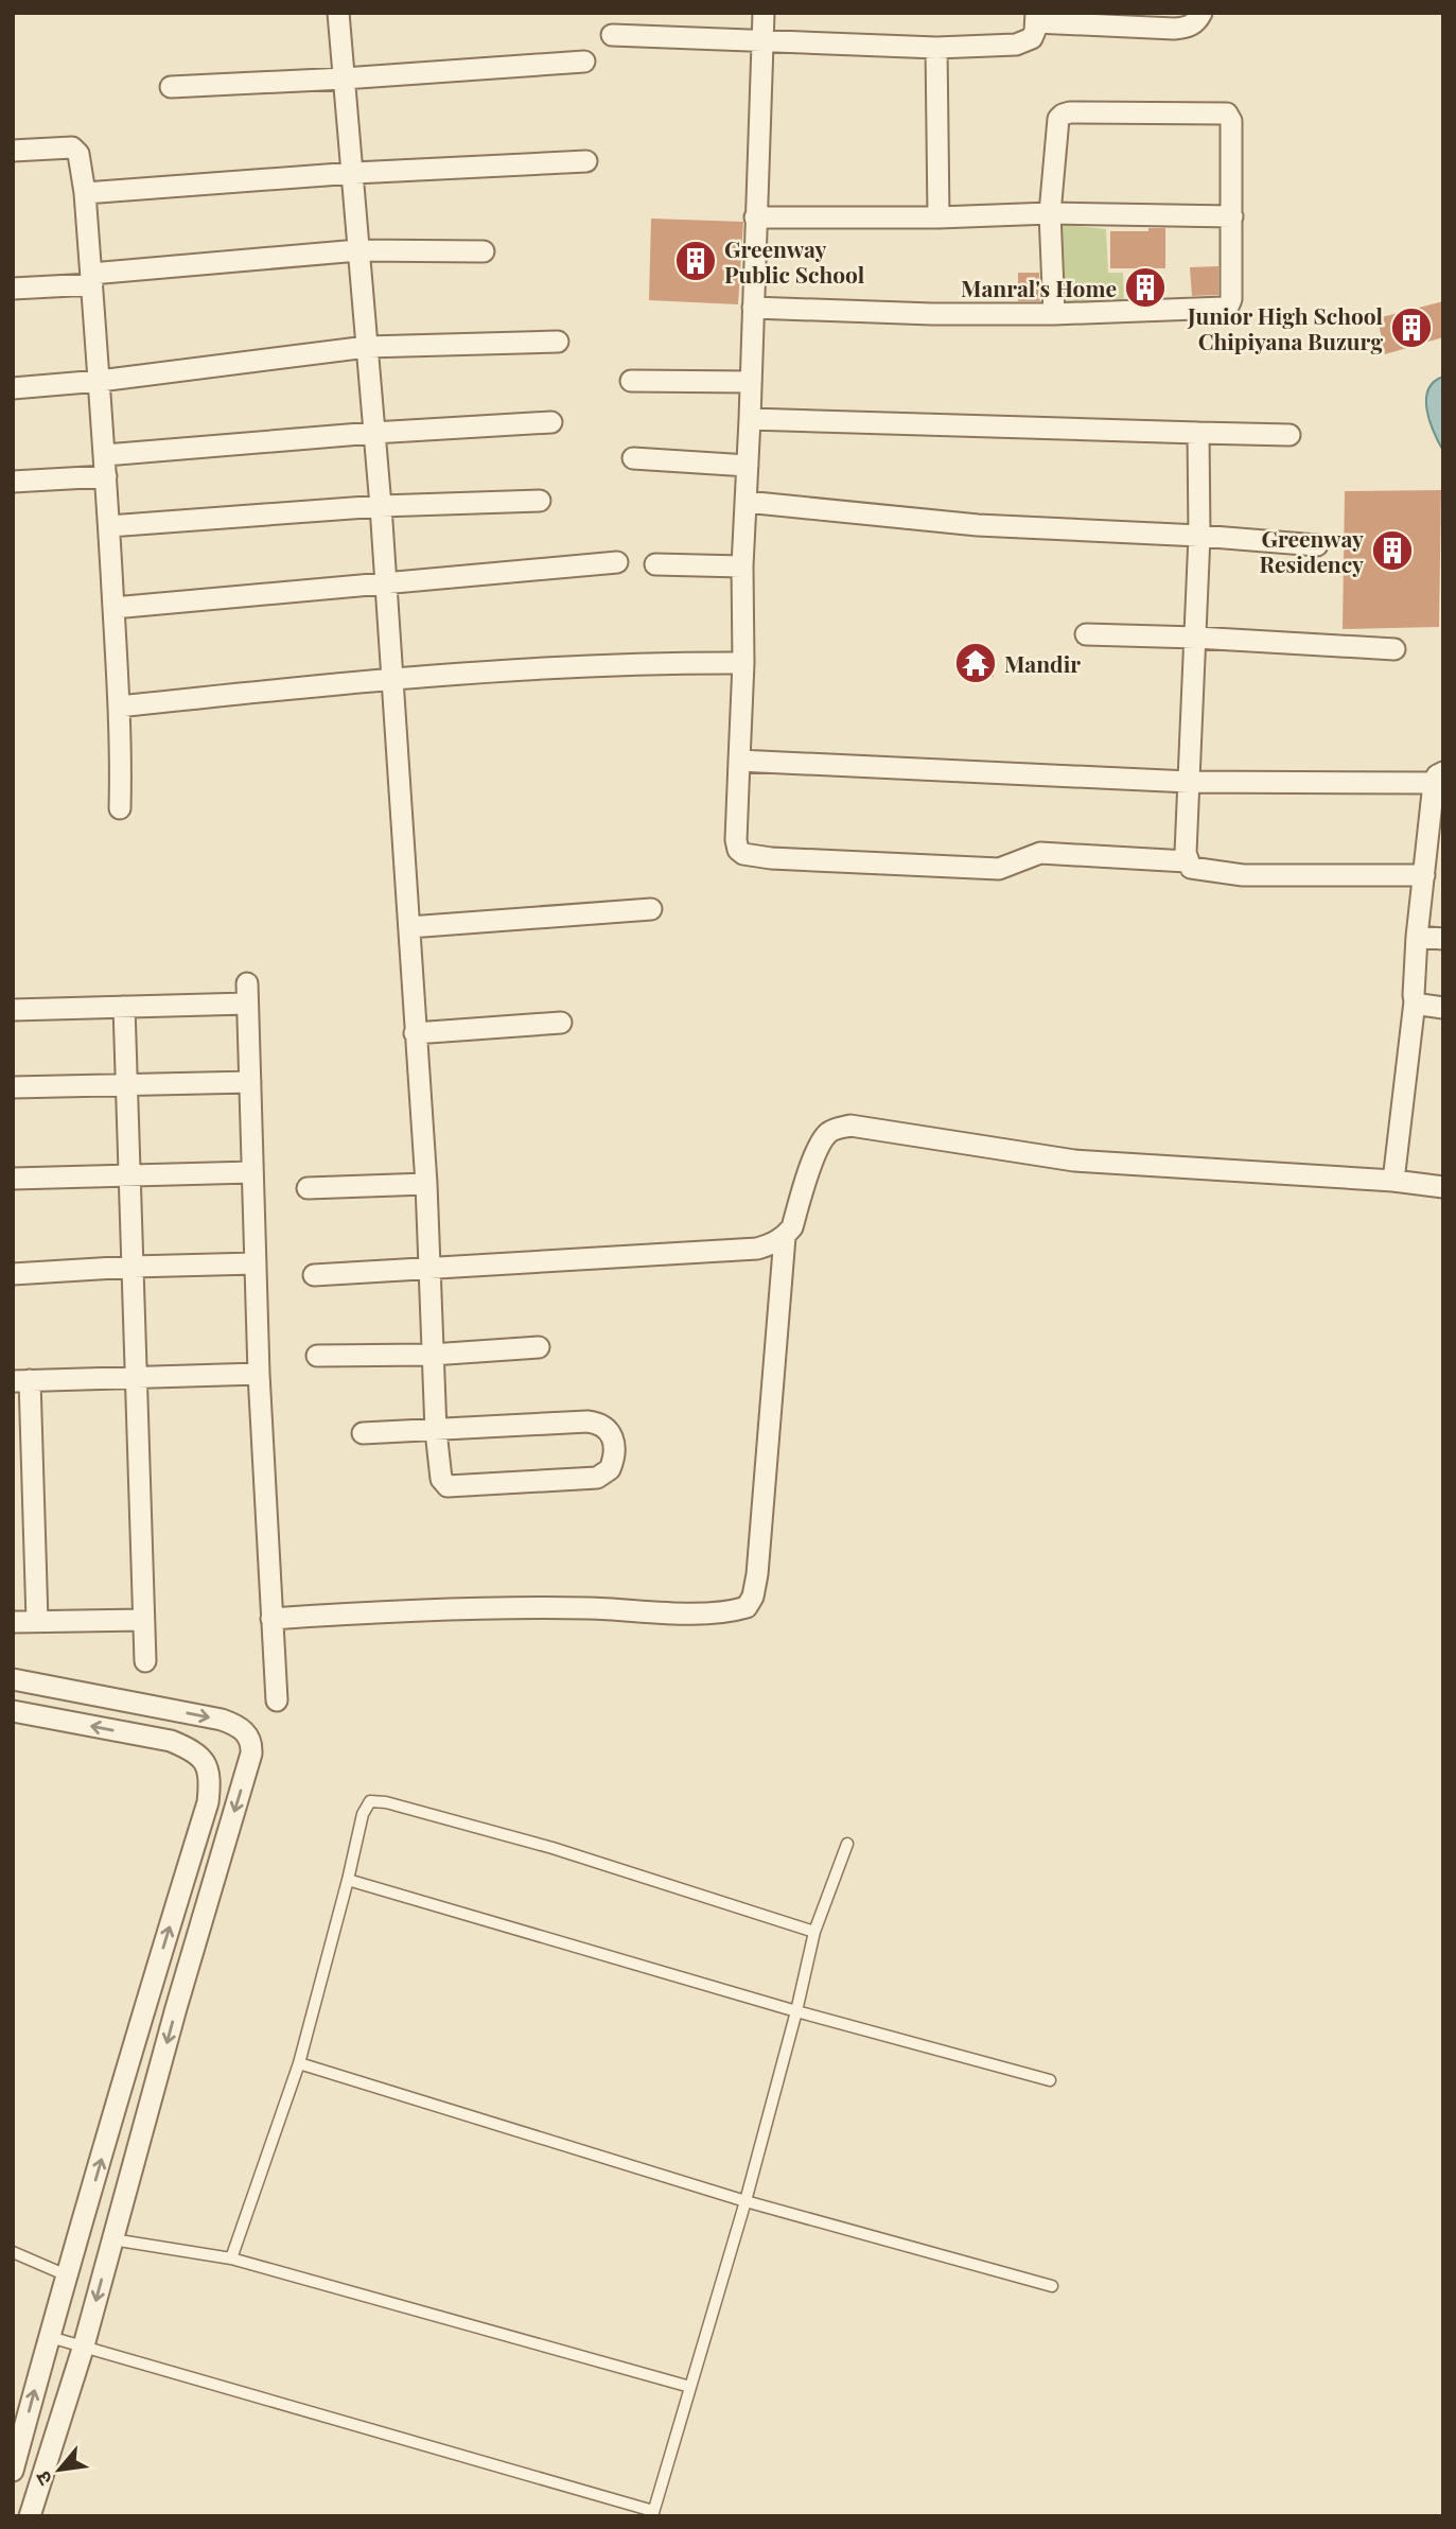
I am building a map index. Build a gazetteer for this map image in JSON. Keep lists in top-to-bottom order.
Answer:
{
  "places": {
    "building": [
      "Greenway Public School",
      "Manral's Home",
      "Junior High School Chipiyana Buzurg",
      "Greenway Residency"
    ],
    "temple": ["Mandir"]
  },
  "north": "bottom left"
}
